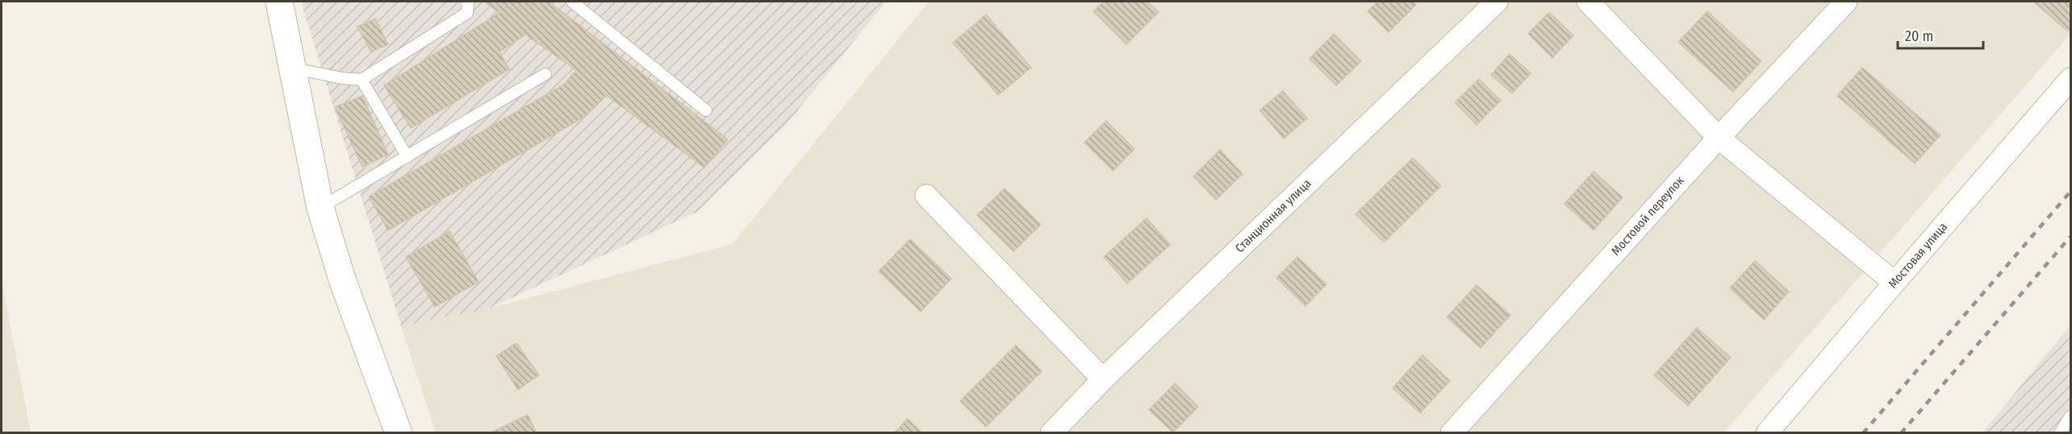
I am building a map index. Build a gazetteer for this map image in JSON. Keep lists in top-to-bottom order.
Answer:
{
  "streets": {
    "street": ["Станционная улица", "Мостовой переулок", "Мостовая улица"]
  },
  "scale_bar": "20 m"
}
